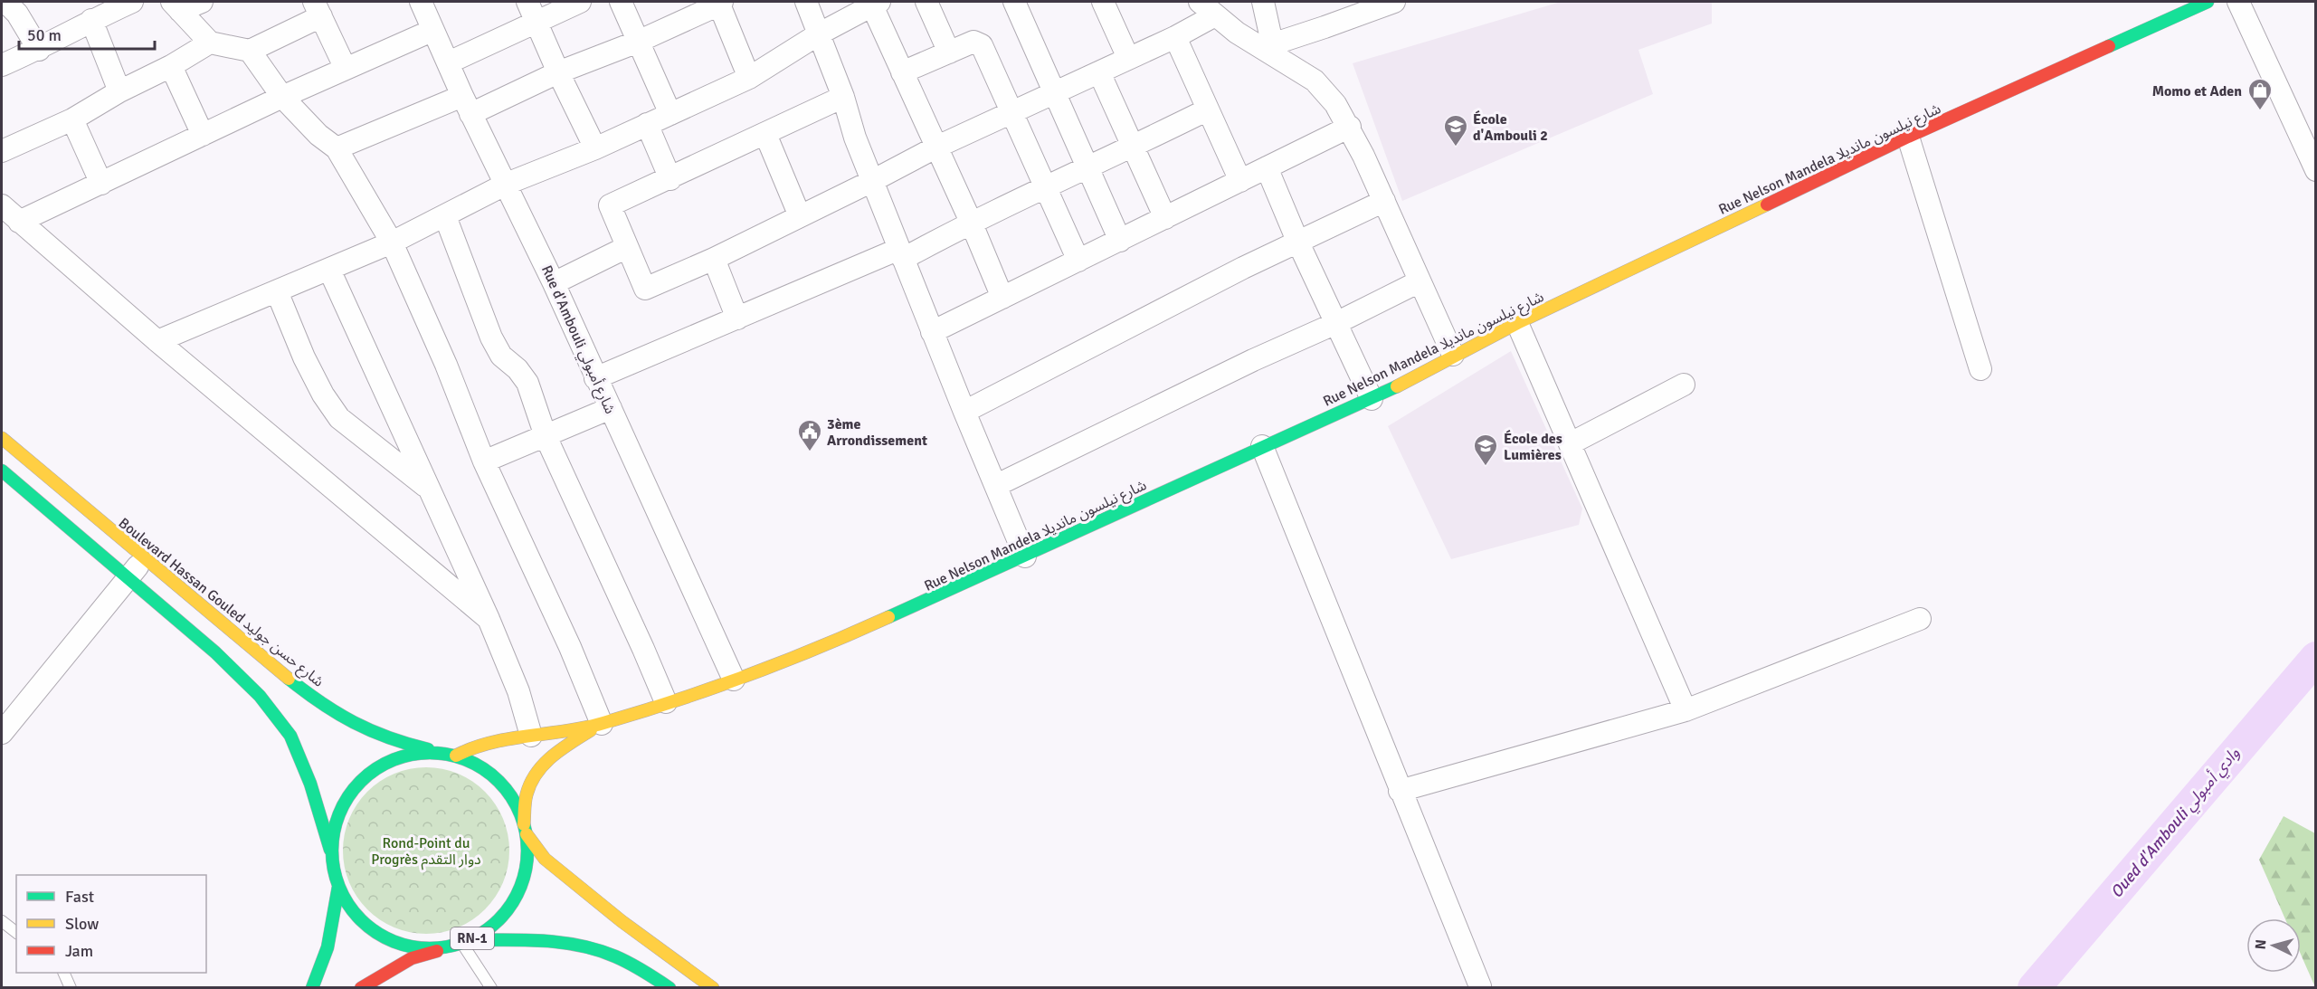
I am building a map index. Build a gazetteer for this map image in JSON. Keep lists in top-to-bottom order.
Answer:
{
  "streets": {
    "main road": ["Rue Nelson Mandela شارع نيلسون مانديلا", "Boulevard Hassan Gouled شارع حسن جوليد", "RN-1"],
    "street": ["Rue d'Ambouli شارع أمبولي"]
  },
  "crossings": [
    ["Rue Nelson Mandela شارع نيلسون مانديلا", "Rue d'Ambouli شارع أمبولي"],
    ["Rue Nelson Mandela شارع نيلسون مانديلا", "RN-1"],
    ["Boulevard Hassan Gouled شارع حسن جوليد", "RN-1"]
  ],
  "water": ["Oued d'Ambouli وادي أمبولي"],
  "parks": ["Rond-Point du Progrès دوار التقدم"],
  "places": {
    "shop": ["Momo et Aden"],
    "school or university": ["École d'Ambouli 2", "École des Lumières"],
    "public building": ["3ème Arrondissement"]
  },
  "legend": ["Fast", "Slow", "Jam"],
  "scale_bar": "50 m",
  "north": "left"
}
